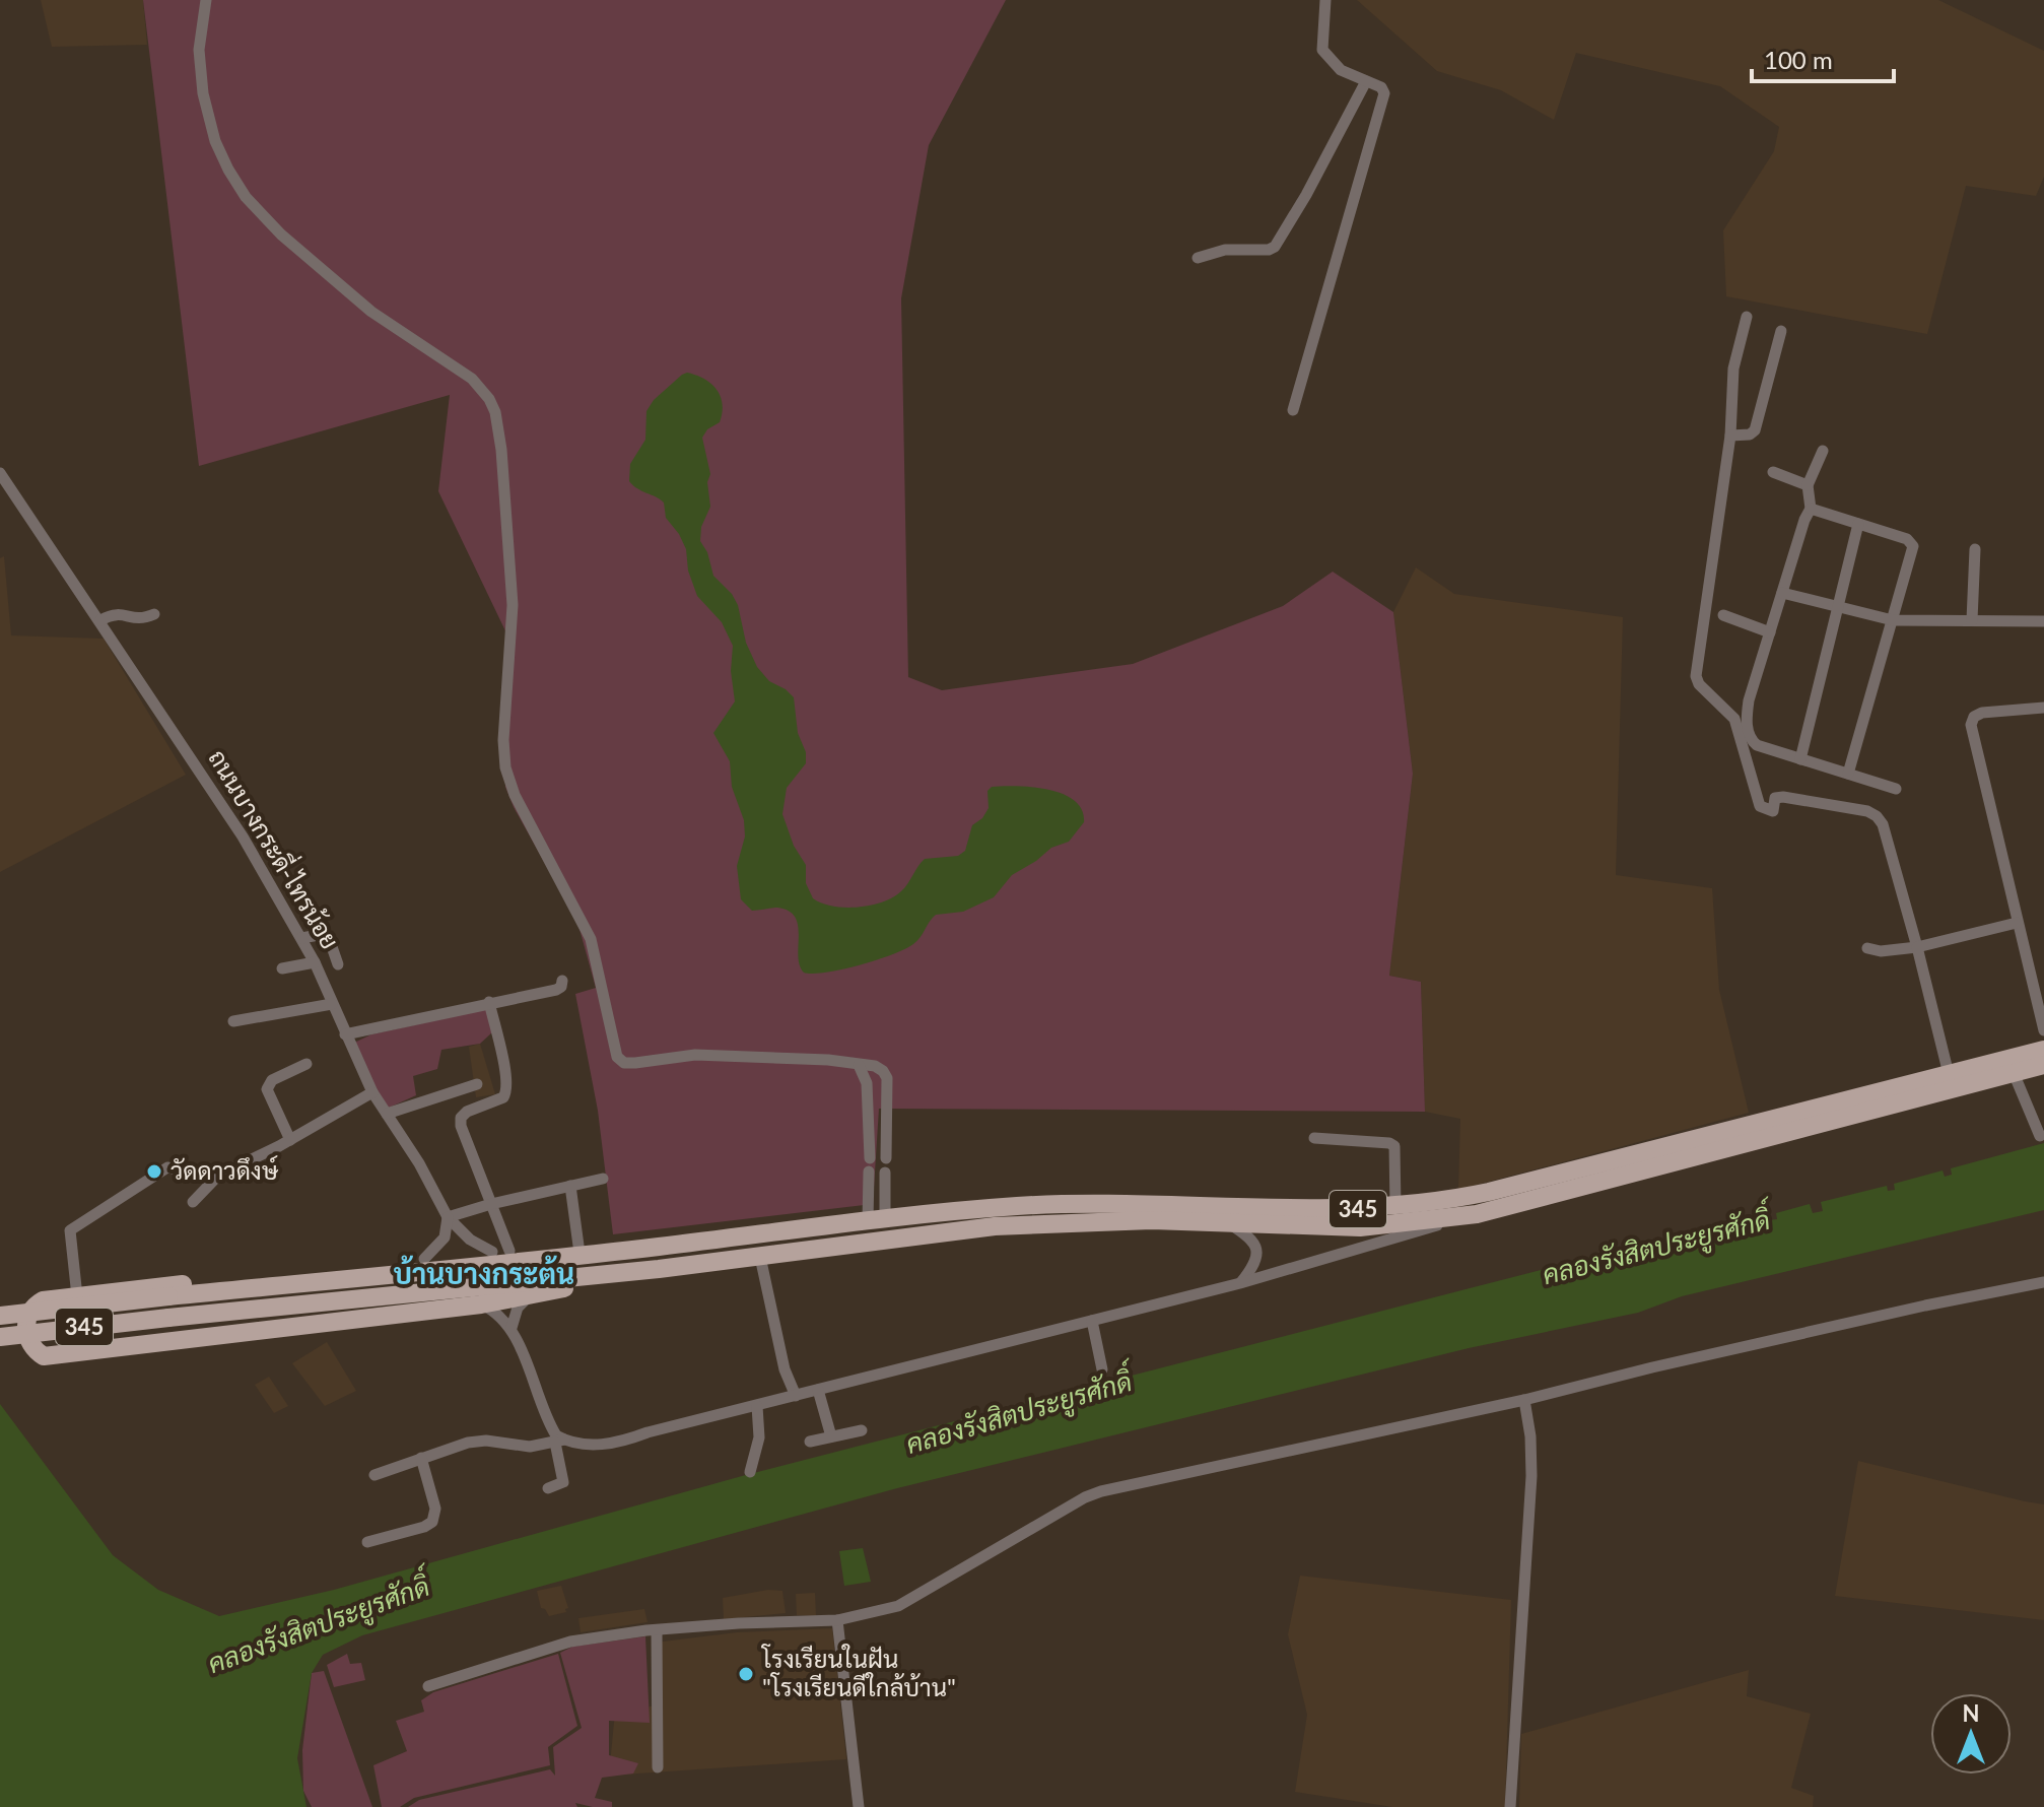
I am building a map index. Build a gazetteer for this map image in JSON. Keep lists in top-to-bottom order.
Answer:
{
  "streets": {
    "main road": ["345"],
    "street": ["ถนนบางกระดี่-ไทรน้อย"]
  },
  "districts": ["บ้านบางกระต้น"],
  "water": ["คลองรังสิตประยูรศักดิ์"],
  "places": ["วัดดาวดึงษ์", "โรงเรียนในฝัน \"โรงเรียนดีใกล้บ้าน\""],
  "scale_bar": "100 m",
  "north": "top"
}
